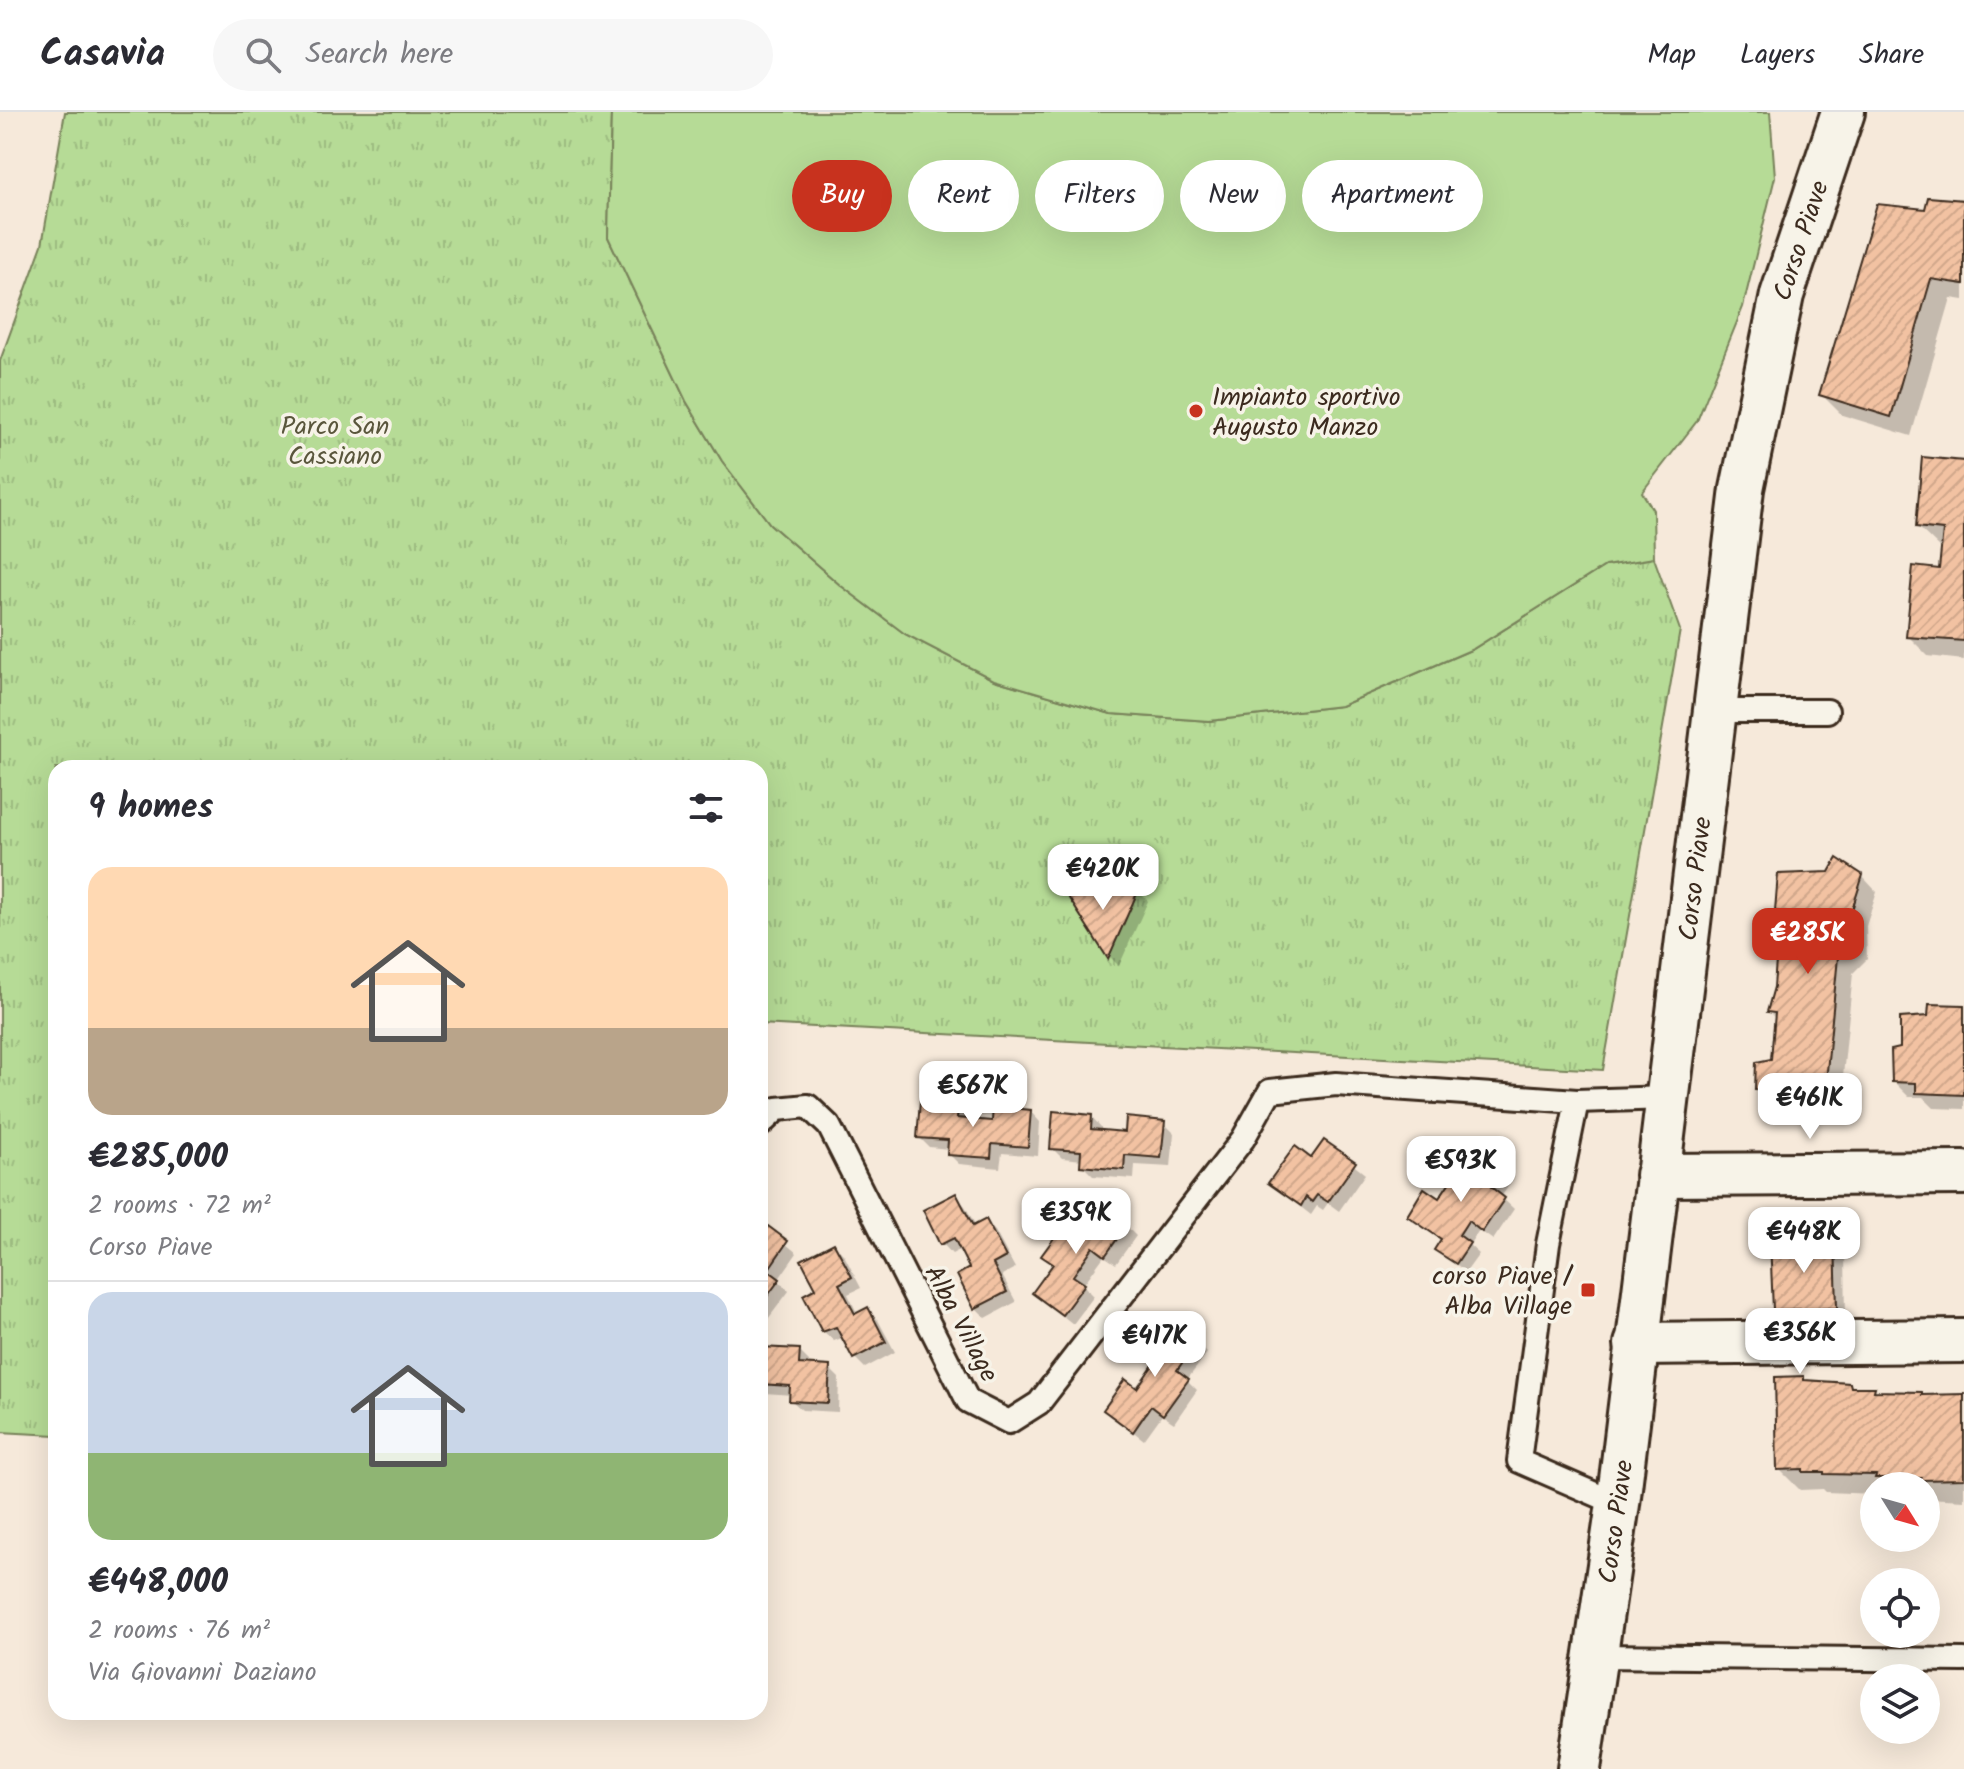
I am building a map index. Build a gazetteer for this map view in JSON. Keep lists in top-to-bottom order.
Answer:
{
  "streets": {
    "street": ["Corso Piave"],
    "lane": ["Alba Village"]
  },
  "parks": ["Parco San Cassiano"],
  "places": {
    "other": ["Impianto sportivo Augusto Manzo"],
    "transit": ["corso Piave / Alba Village"]
  },
  "north": "bottom right",
  "page": {
    "header": "Casavia",
    "search": "Search here",
    "nav": ["Map", "Layers", "Share"],
    "chip": [
      "Buy",
      "Rent",
      "Filters",
      "New",
      "Apartment"
    ],
    "heading": "9 homes",
    "price": [
      "€420K",
      "€285K",
      "€567K",
      "€461K",
      "€593K",
      "€359K",
      "€448K",
      "€356K",
      "€417K"
    ],
    "list": [
      {
        "name": "€285,000",
        "note": "2 rooms · 72 m² · Corso Piave"
      },
      {
        "name": "€448,000",
        "note": "2 rooms · 76 m² · Via Giovanni Daziano"
      }
    ]
  }
}
